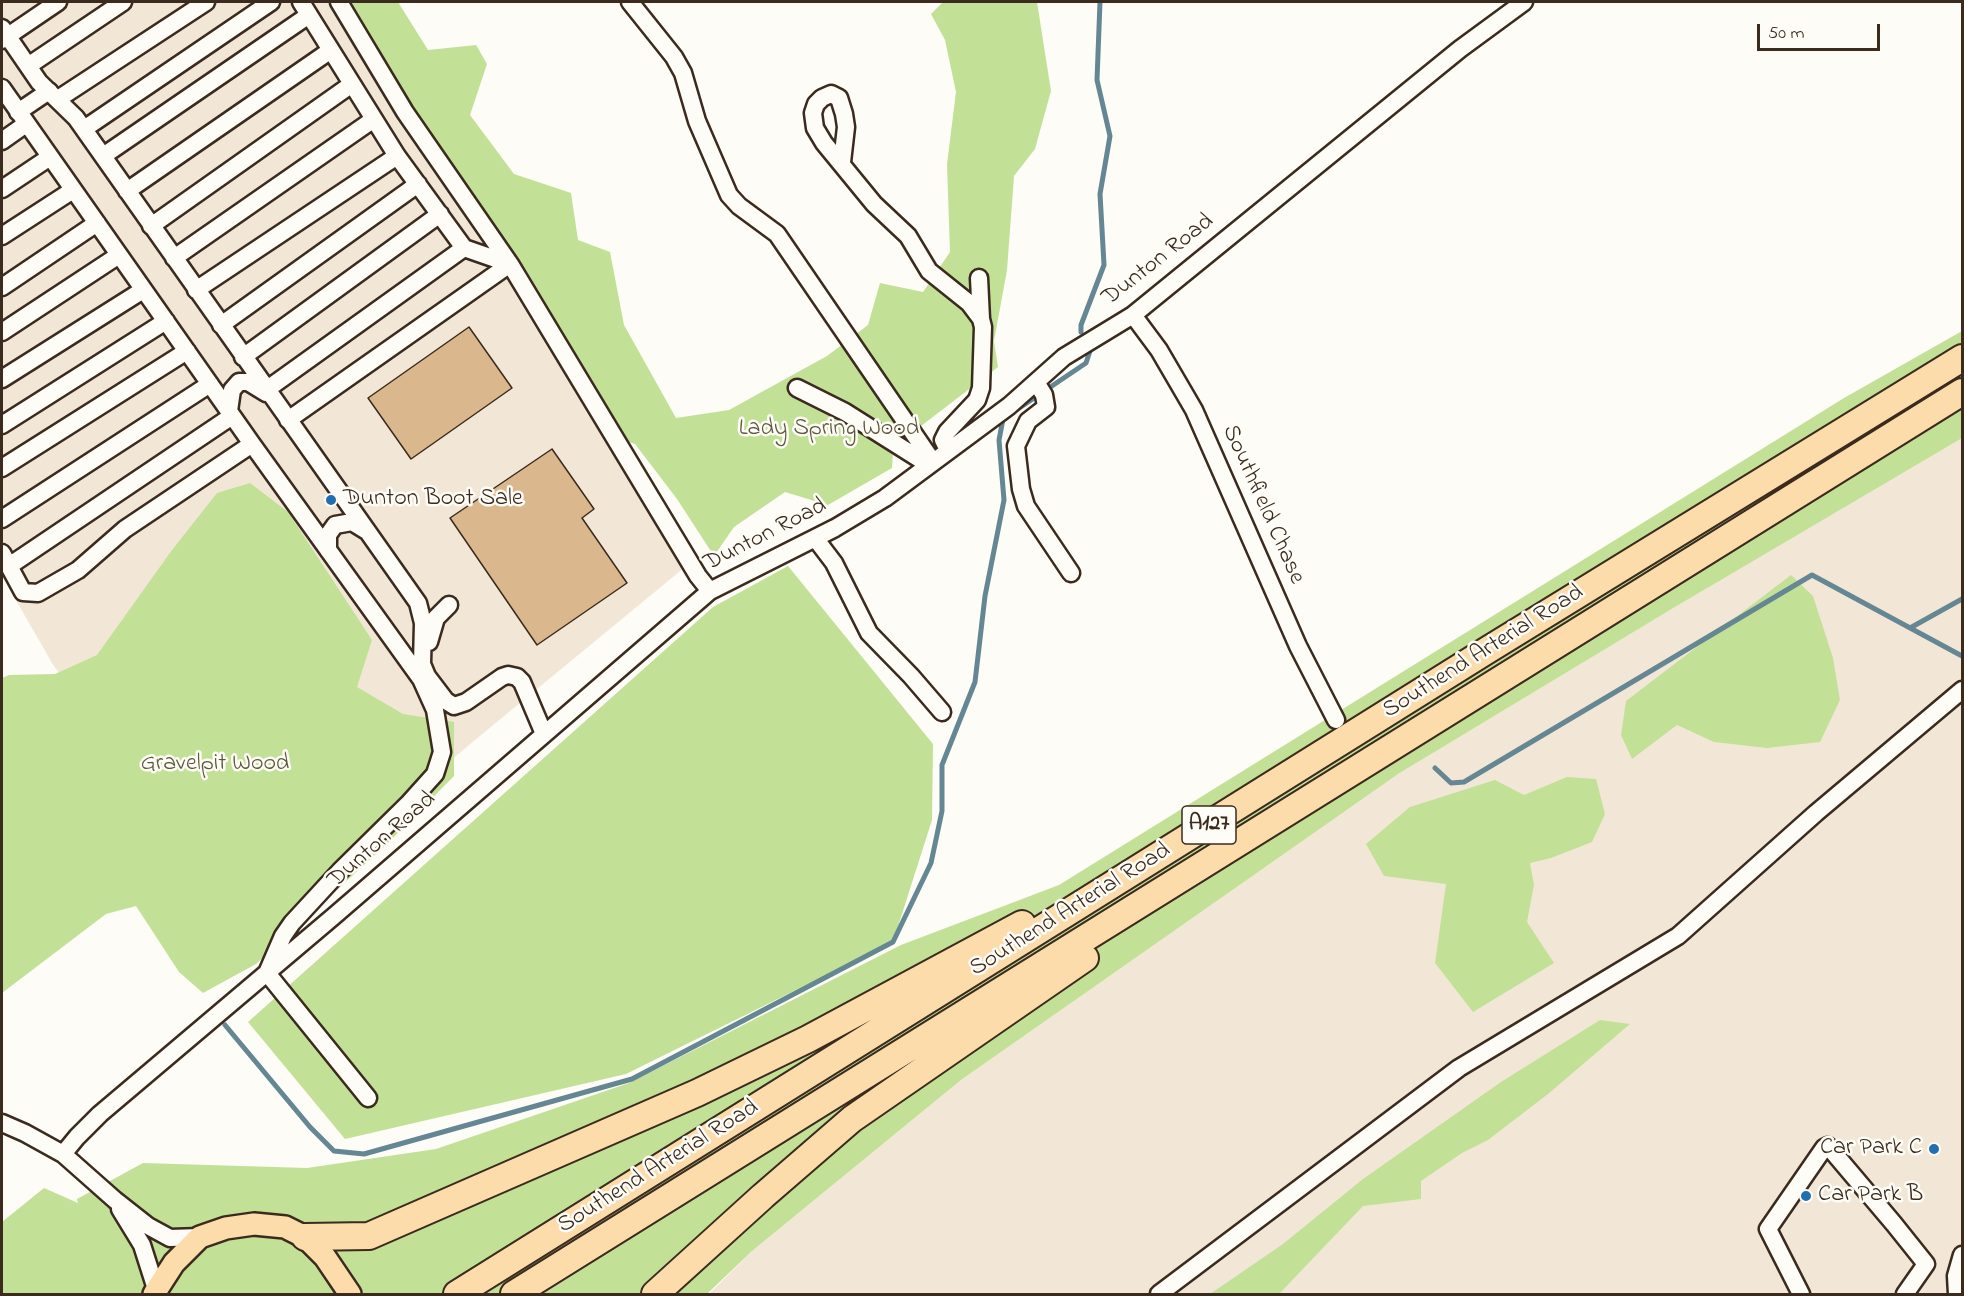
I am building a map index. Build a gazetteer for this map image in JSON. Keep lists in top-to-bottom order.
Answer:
{
  "streets": {
    "highway": ["Southend Arterial Road", "A127"],
    "street": ["Dunton Road", "Southfield Chase"]
  },
  "crossings": [
    ["Dunton Road", "Southfield Chase"],
    ["Southfield Chase", "Southend Arterial Road"]
  ],
  "parks": ["Lady Spring Wood", "Gravelpit Wood"],
  "places": ["Dunton Boot Sale", "Car Park C", "Car Park B"],
  "scale_bar": "50 m"
}
